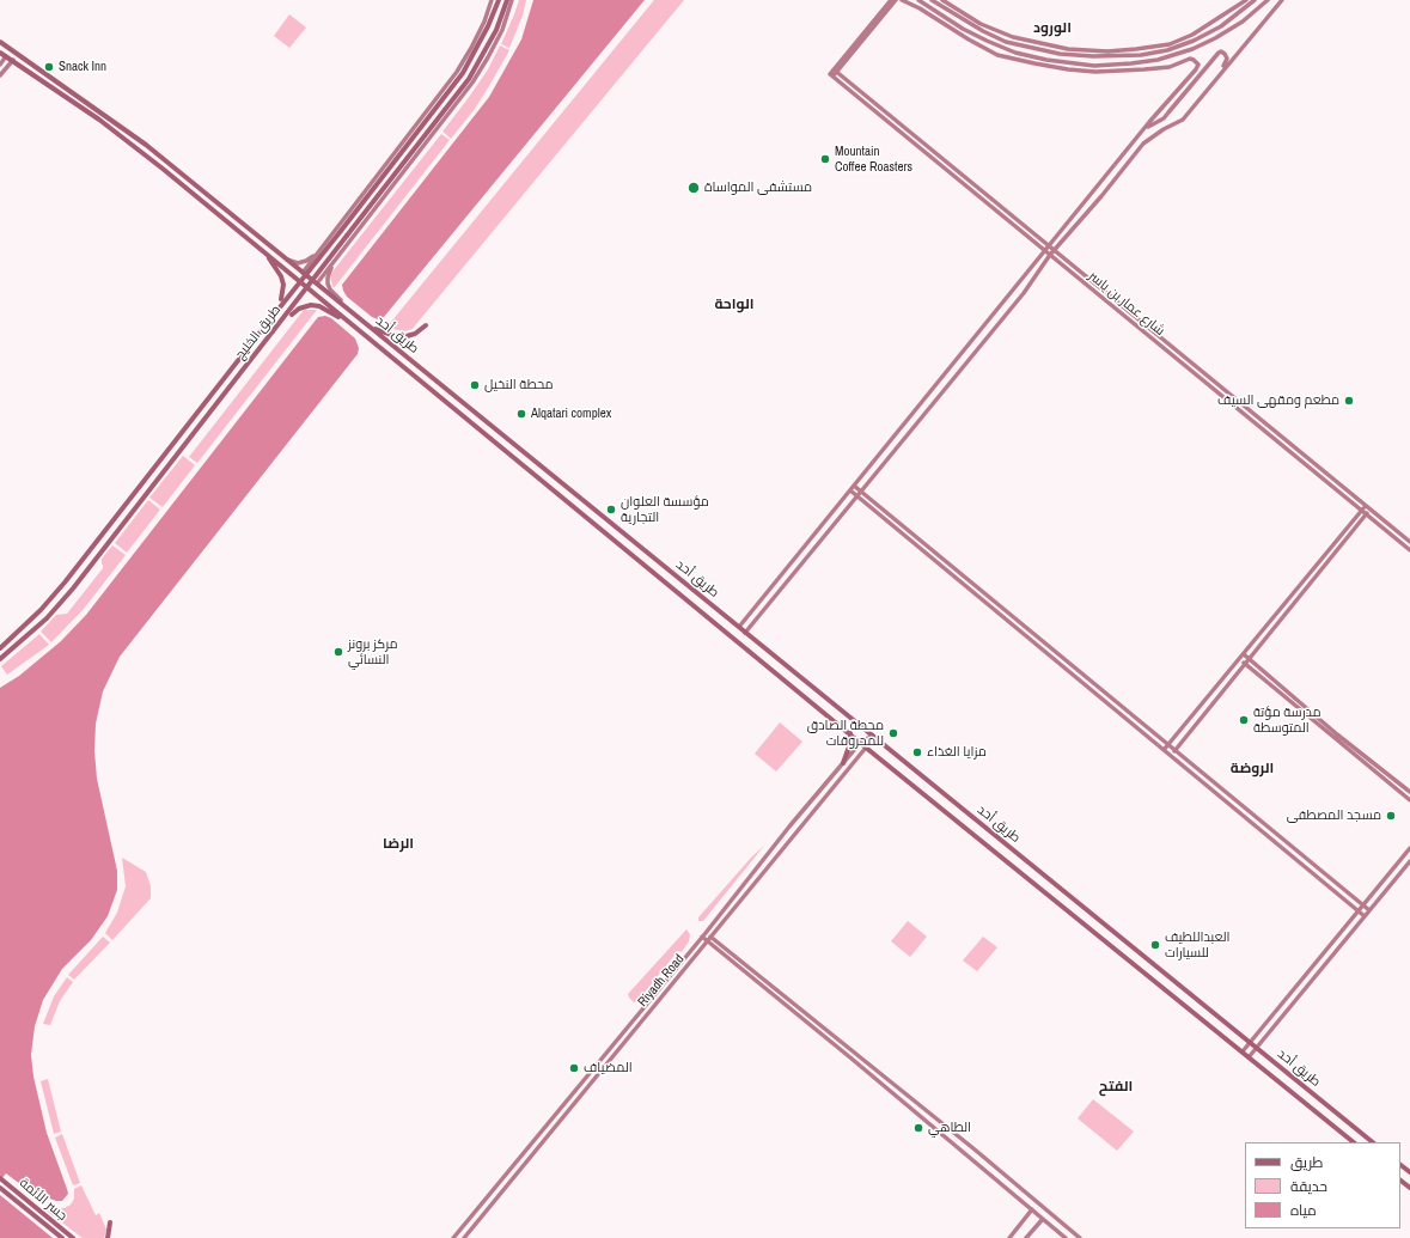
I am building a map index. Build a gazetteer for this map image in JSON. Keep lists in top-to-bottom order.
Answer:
{
  "streets": {
    "main road": ["طريق الخليج", "طريق أحد", "جسر الأئمة"],
    "street": ["شارع عمار بن ياسر", "Riyadh Road"]
  },
  "crossings": [
    ["طريق أحد", "Riyadh Road"]
  ],
  "districts": [
    "الورود",
    "الواحة",
    "الروضة",
    "الرضا",
    "الفتح"
  ],
  "places": [
    "Snack Inn",
    "Mountain Coffee Roasters",
    "مستشفى المواساة",
    "محطة النخيل",
    "مطعم ومقهى السيف",
    "Alqatari complex",
    "مؤسسة العلوان التجارية",
    "مركز برونز النسائي",
    "مدرسة مؤتة المتوسطة",
    "محطة الصادق للمحروقات",
    "مزايا الغذاء",
    "مسجد المصطفى",
    "العبداللطيف للسيارات",
    "المضياف",
    "الطاهي"
  ],
  "legend": ["طريق", "حديقة", "مياه"]
}
